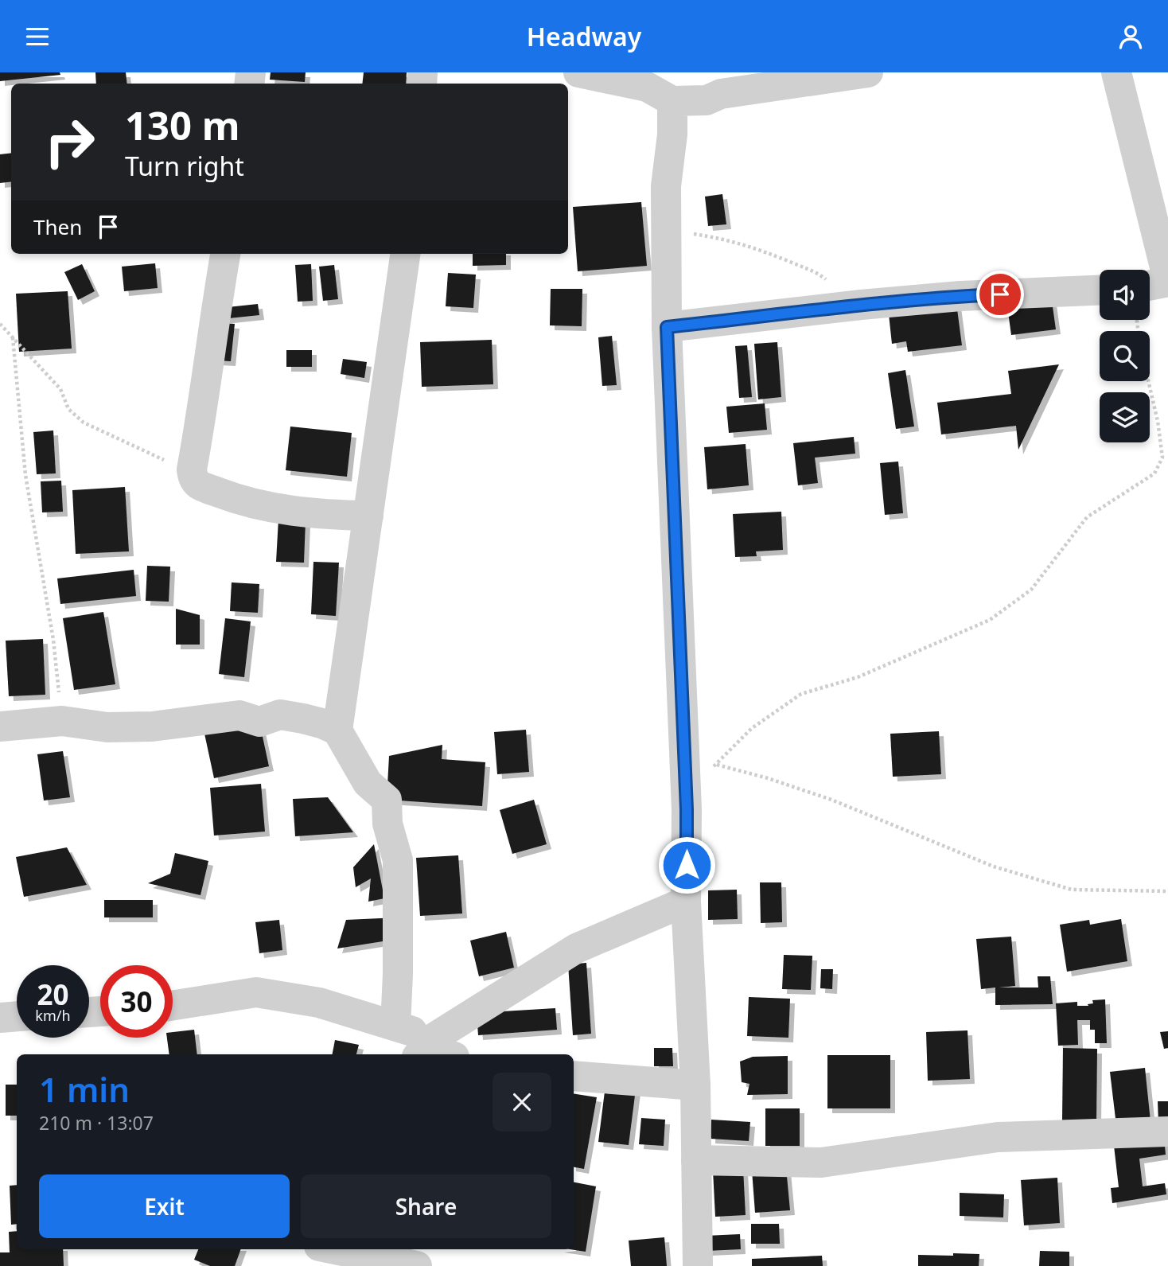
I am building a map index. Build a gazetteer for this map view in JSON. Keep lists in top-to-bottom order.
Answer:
{
  "page": {
    "header": "Headway",
    "turn": ["130 m", "Turn right"],
    "then": "Then",
    "speed": "20 km/h",
    "limit": "30",
    "heading": ["1 min", "210 m · 13:07"],
    "buttons": ["Exit", "Share"]
  }
}
